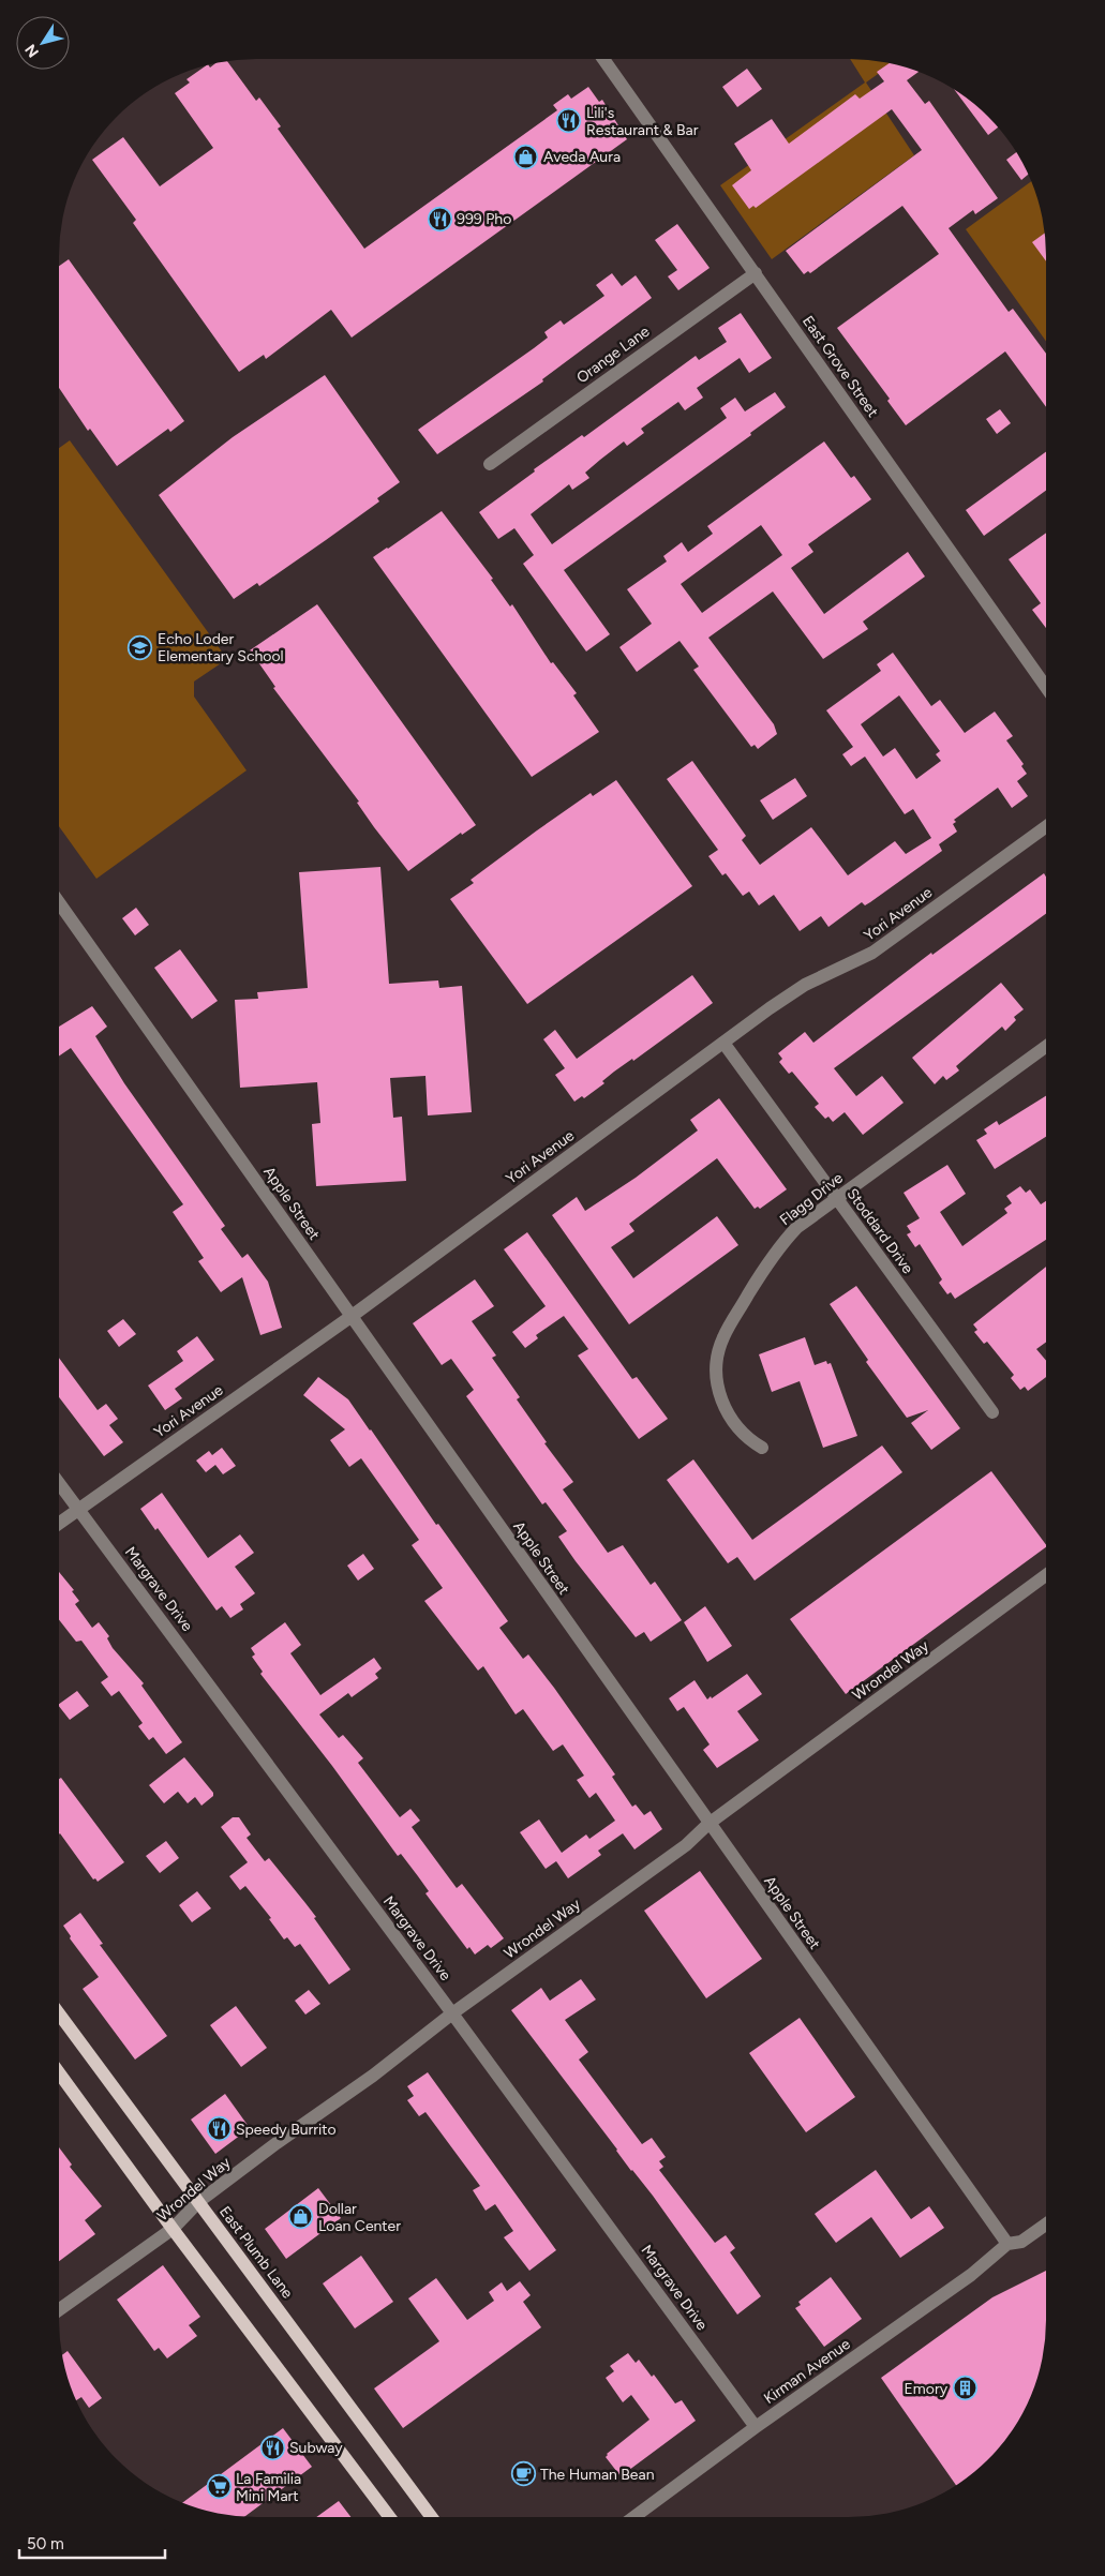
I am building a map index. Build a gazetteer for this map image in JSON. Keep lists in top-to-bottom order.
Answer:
{
  "streets": {
    "main road": ["East Plumb Lane"],
    "street": [
      "Orange Lane",
      "East Grove Street",
      "Yori Avenue",
      "Flagg Drive",
      "Apple Street",
      "Stoddard Drive",
      "Margrave Drive",
      "Wrondel Way",
      "Kirman Avenue"
    ]
  },
  "crossings": [
    ["Orange Lane", "East Grove Street"],
    ["Yori Avenue", "Apple Street"],
    ["Yori Avenue", "Stoddard Drive"],
    ["Yori Avenue", "Margrave Drive"],
    ["Flagg Drive", "Stoddard Drive"],
    ["Apple Street", "Wrondel Way"],
    ["Apple Street", "Kirman Avenue"],
    ["Margrave Drive", "Wrondel Way"],
    ["Margrave Drive", "Kirman Avenue"],
    ["Wrondel Way", "East Plumb Lane"]
  ],
  "places": {
    "restaurant": [
      "Lili's Restaurant & Bar",
      "999 Pho",
      "Speedy Burrito",
      "Subway"
    ],
    "shop": ["Aveda Aura", "Dollar Loan Center"],
    "school or university": ["Echo Loder Elementary School"],
    "building": ["Emory"],
    "cafe": ["The Human Bean"],
    "supermarket": ["La Familia Mini Mart"]
  },
  "scale_bar": "50 m",
  "north": "bottom left"
}
